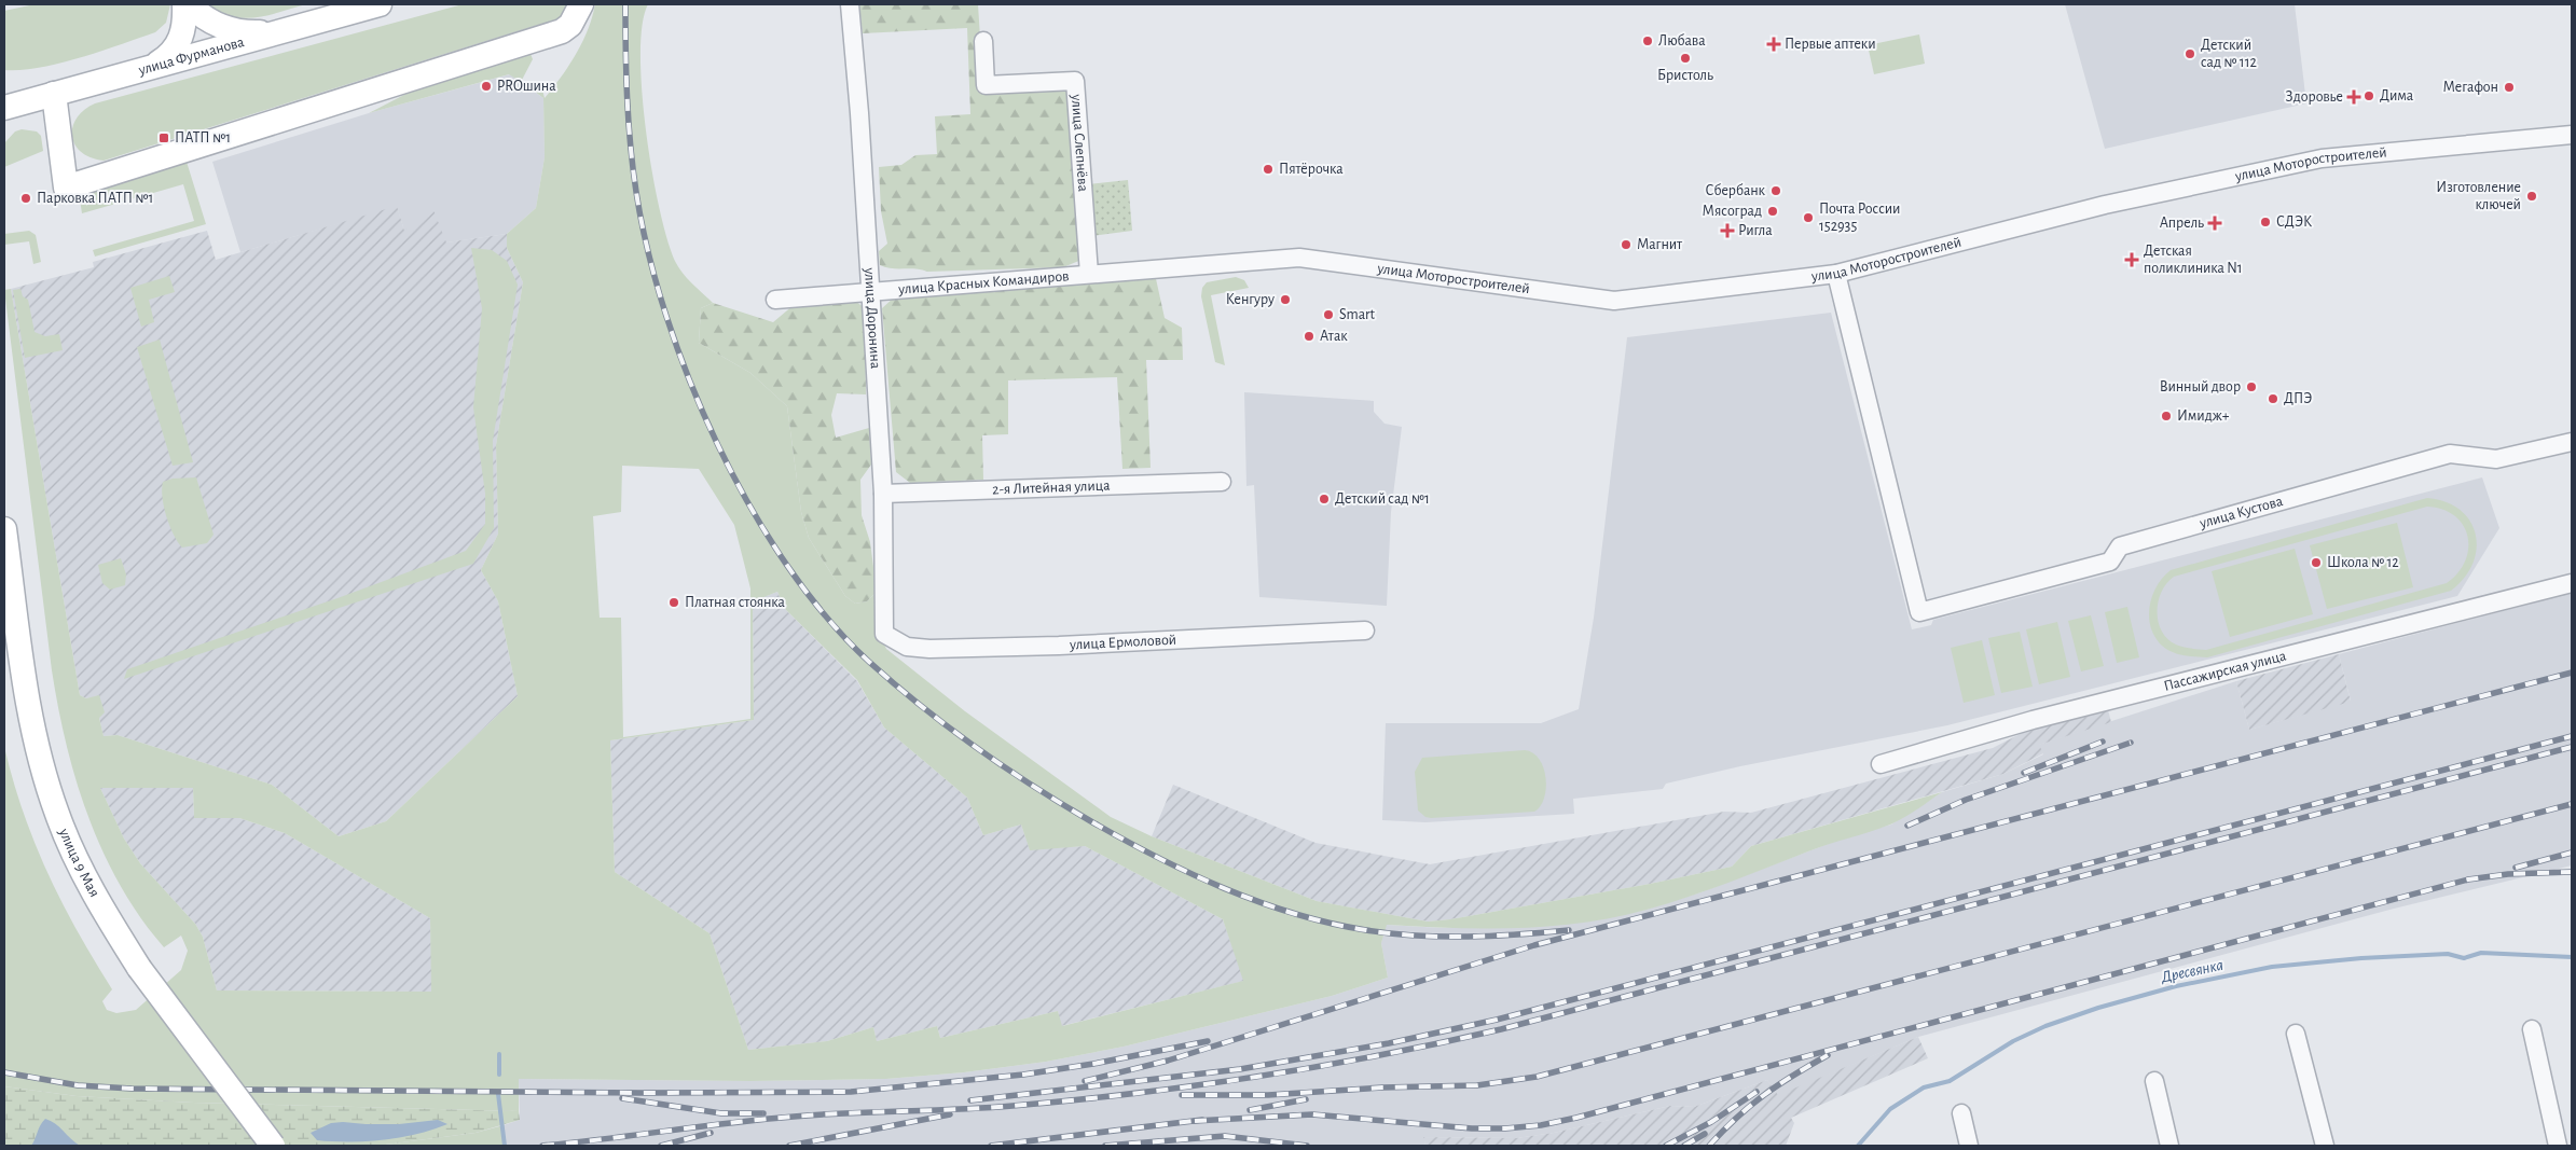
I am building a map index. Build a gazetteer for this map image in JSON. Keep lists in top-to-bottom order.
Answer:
{
  "streets": {
    "main road": ["улица Фурманова", "улица 9 Мая"],
    "street": [
      "улица Слепнёва",
      "улица Моторостроителей",
      "улица Красных Командиров",
      "улица Доронина",
      "2-я Литейная улица",
      "улица Кустова",
      "улица Ермоловой",
      "Пассажирская улица"
    ]
  },
  "crossings": [
    ["улица Слепнёва", "улица Красных Командиров"],
    ["улица Моторостроителей", "улица Красных Командиров"],
    ["улица Моторостроителей", "улица Кустова"],
    ["улица Красных Командиров", "улица Доронина"],
    ["улица Доронина", "2-я Литейная улица"],
    ["улица Доронина", "улица Ермоловой"]
  ],
  "water": ["Дресвянка"],
  "places": {
    "other": [
      "Любава",
      "Детский сад № 112",
      "Бристоль",
      "PROшина",
      "Мегафон",
      "Дима",
      "Пятёрочка",
      "Сбербанк",
      "Изготовление ключей",
      "Парковка ПАТП №1",
      "Мясоград",
      "Почта России 152935",
      "СДЭК",
      "Магнит",
      "Кенгуру",
      "Smart",
      "Атак",
      "Винный двор",
      "ДПЭ",
      "Имидж+",
      "Детский сад №1",
      "Школа № 12",
      "Платная стоянка"
    ],
    "health": [
      "Первые аптеки",
      "Здоровье",
      "Апрель",
      "Ригла",
      "Детская поликлиника N1"
    ],
    "transit": ["ПАТП №1"]
  }
}
